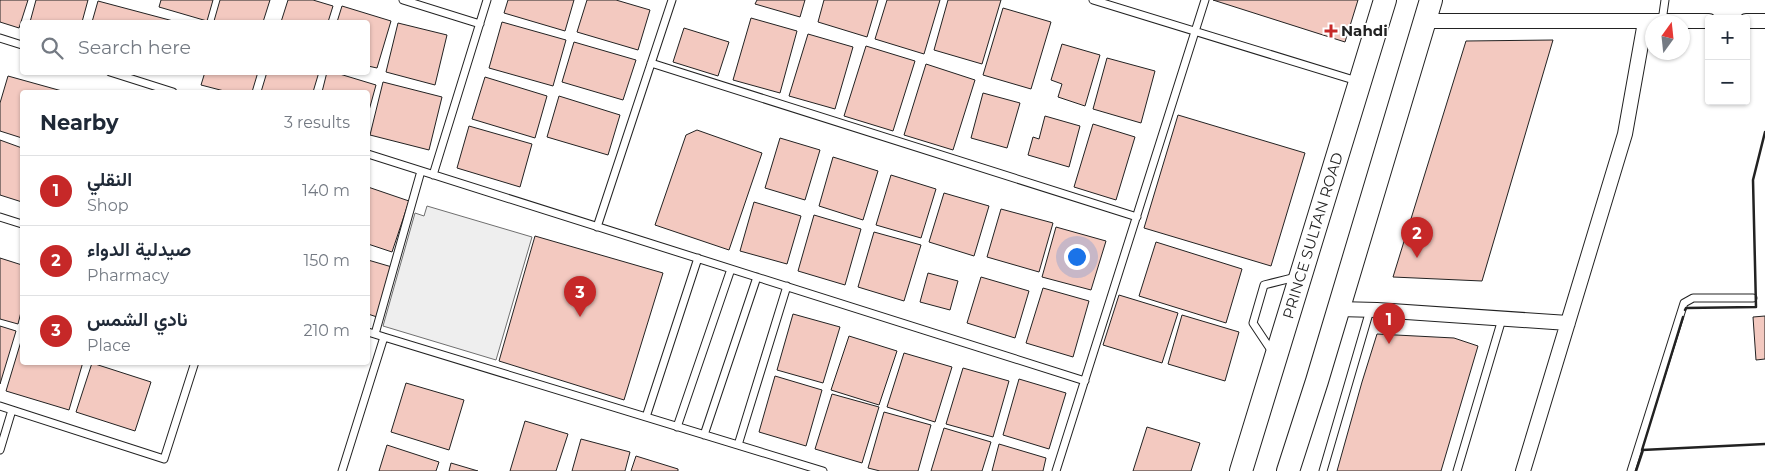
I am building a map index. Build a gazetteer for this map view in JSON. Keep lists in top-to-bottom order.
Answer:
{
  "streets": {
    "main road": ["PRINCE SULTAN ROAD"]
  },
  "places": {
    "health": ["Nahdi"]
  },
  "north": "top",
  "page": {
    "map_buttons": ["+", "−"],
    "search": "Search here",
    "heading": ["Nearby", "3 results"],
    "list": [
      {
        "mark": "1",
        "name": "النقلي",
        "note": "Shop",
        "value": "140 m"
      },
      {
        "mark": "2",
        "name": "صيدلية الدواء",
        "note": "Pharmacy",
        "value": "150 m"
      },
      {
        "mark": "3",
        "name": "نادي الشمس",
        "note": "Place",
        "value": "210 m"
      }
    ],
    "pins": ["2", "3", "1"]
  }
}
